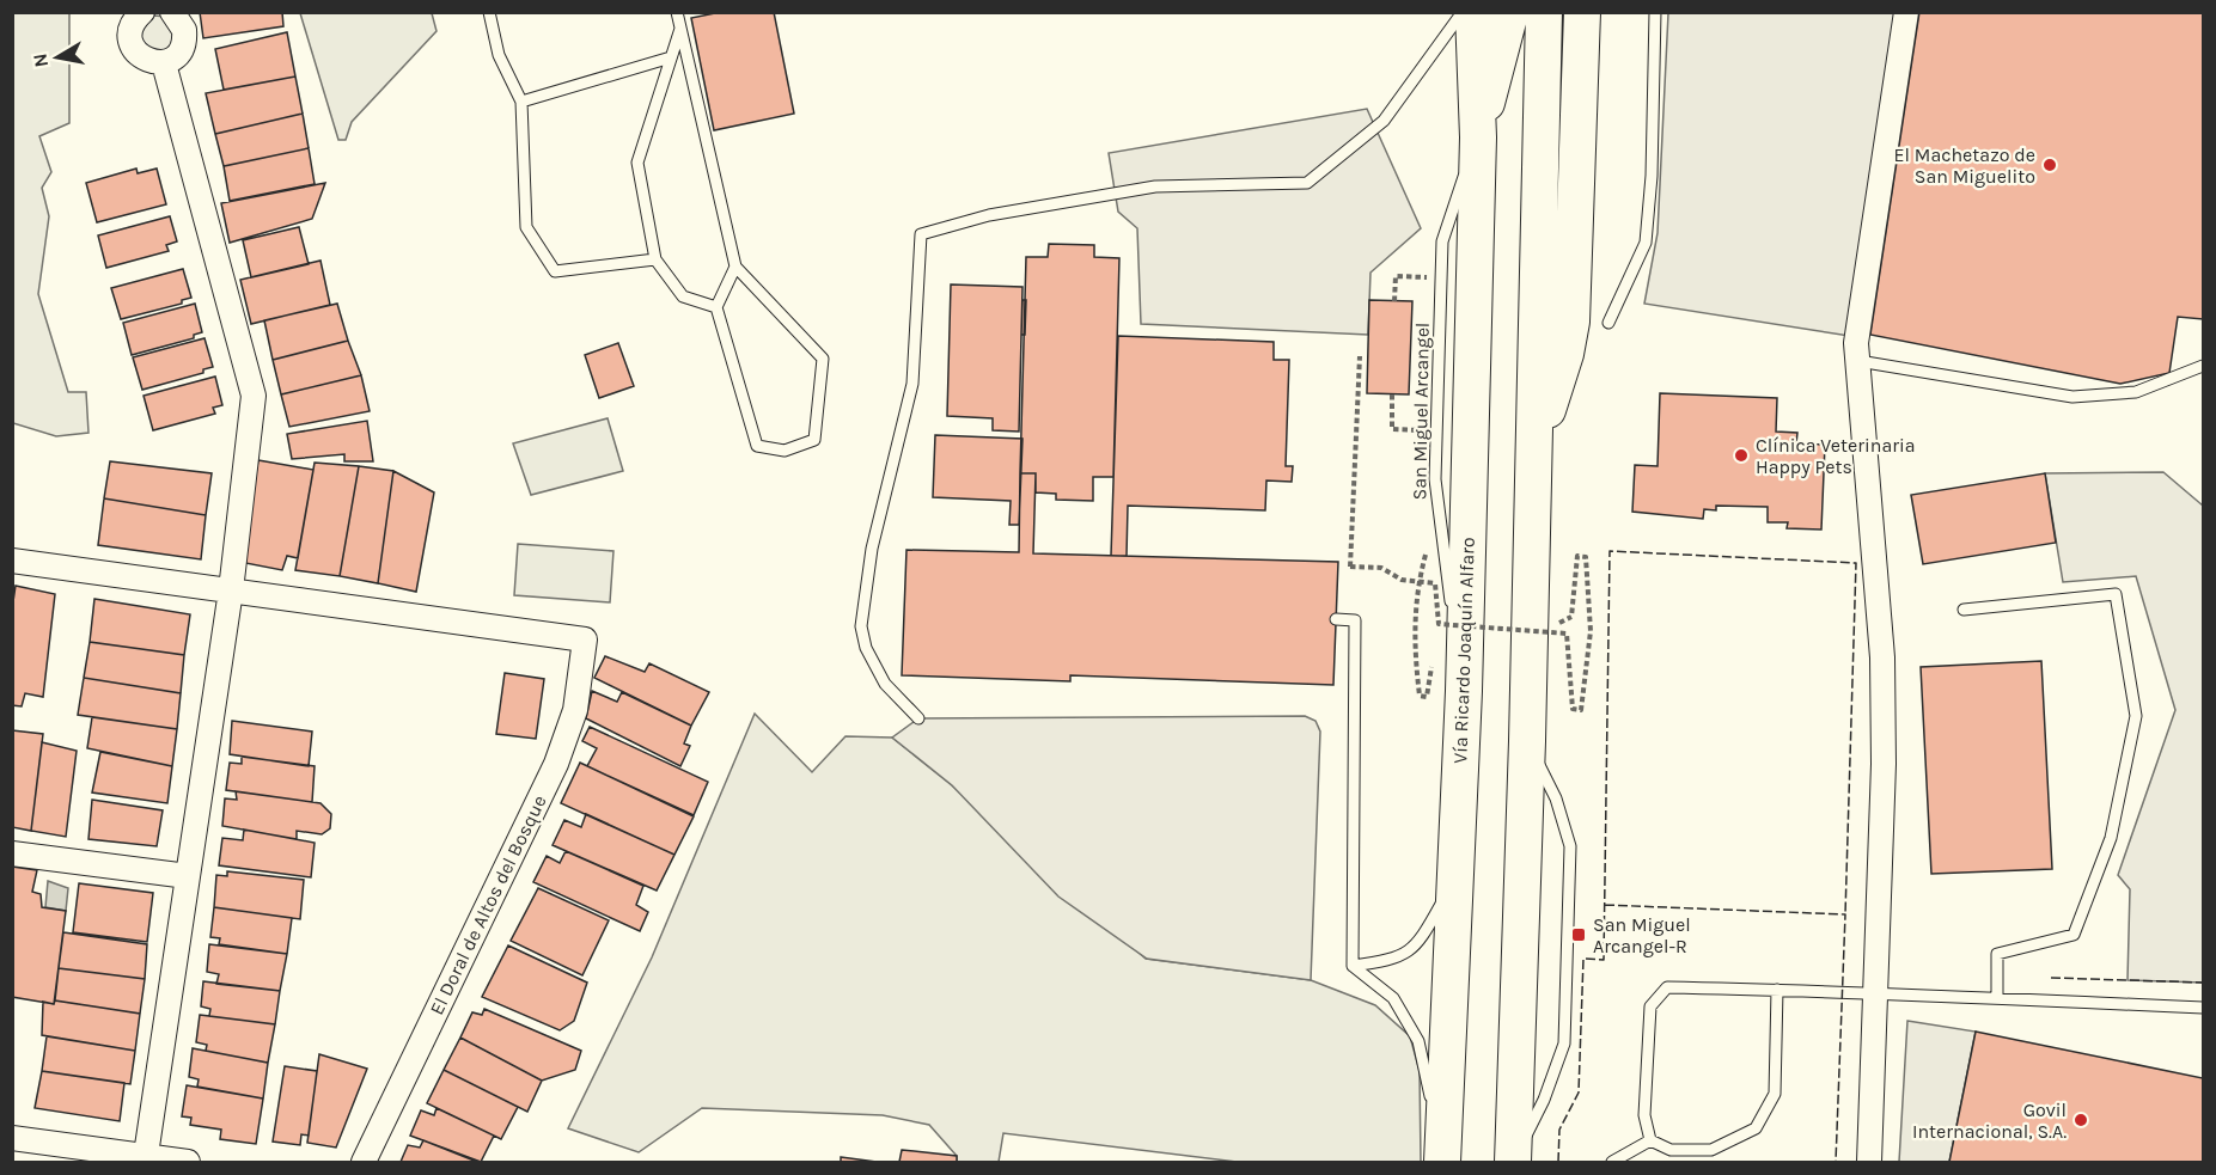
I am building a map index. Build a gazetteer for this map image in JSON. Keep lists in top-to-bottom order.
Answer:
{
  "streets": {
    "main road": ["Vía Ricardo Joaquín Alfaro"],
    "street": ["El Doral de Altos del Bosque"],
    "lane": ["San Miguel Arcangel"]
  },
  "crossings": [
    ["San Miguel Arcangel", "Vía Ricardo Joaquín Alfaro"]
  ],
  "places": {
    "other": ["El Machetazo de San Miguelito", "Clínica Veterinaria Happy Pets", "Govil Internacional, S.A."],
    "transit": ["San Miguel Arcangel-R"]
  },
  "north": "left"
}
